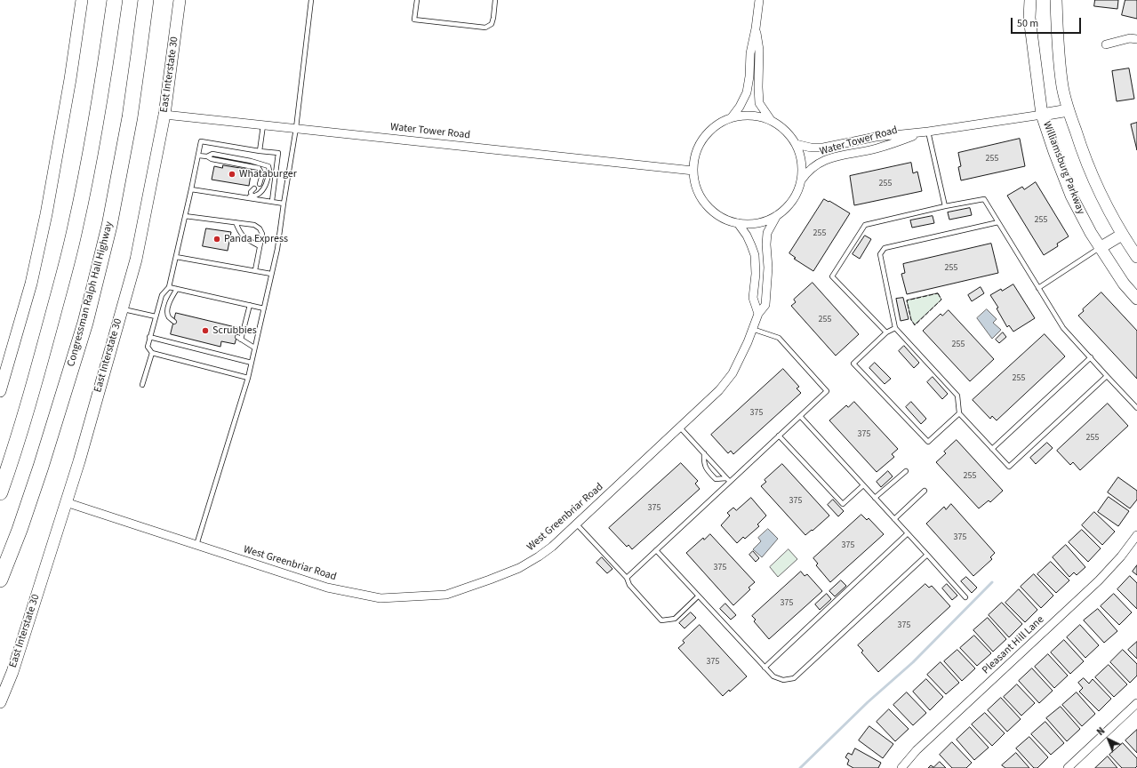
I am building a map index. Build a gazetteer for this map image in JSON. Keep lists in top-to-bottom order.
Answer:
{
  "streets": {
    "highway": ["Congressman Ralph Hall Highway"],
    "main road": ["East Interstate 30", "Williamsburg Parkway"],
    "street": ["Water Tower Road", "West Greenbriar Road", "Pleasant Hill Lane"]
  },
  "crossings": [
    ["East Interstate 30", "Water Tower Road"],
    ["East Interstate 30", "West Greenbriar Road"],
    ["Water Tower Road", "Williamsburg Parkway"],
    ["Water Tower Road", "West Greenbriar Road"]
  ],
  "places": ["Whataburger", "Panda Express", "Scrubbies"],
  "house_numbers": [
    "255",
    "255",
    "255",
    "255",
    "255",
    "255",
    "255",
    "255",
    "375",
    "375",
    "255",
    "255",
    "375",
    "375",
    "375",
    "375",
    "375",
    "375",
    "375",
    "375"
  ],
  "scale_bar": "50 m",
  "north": "top left"
}
